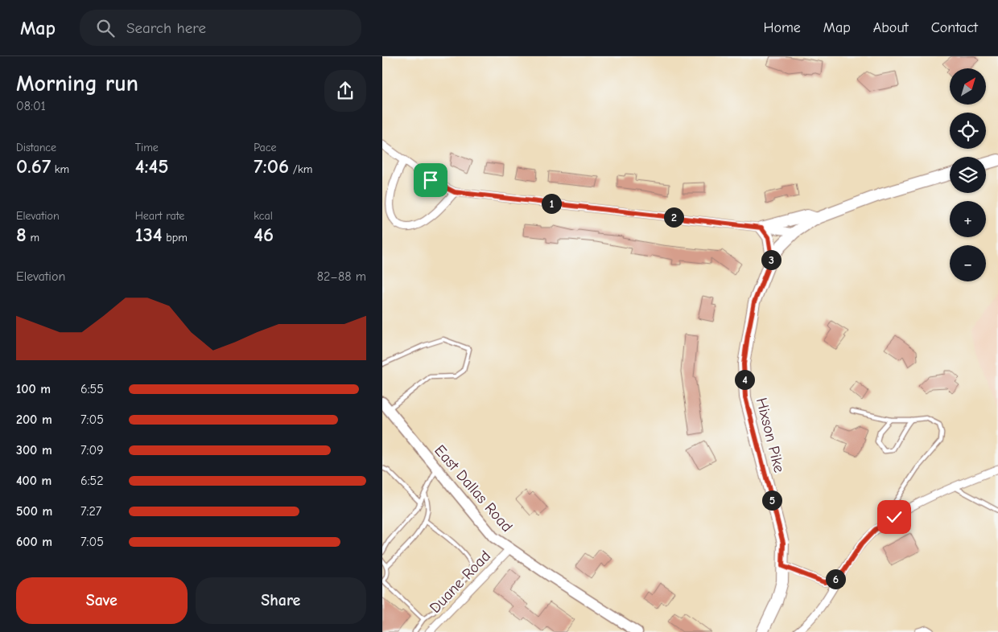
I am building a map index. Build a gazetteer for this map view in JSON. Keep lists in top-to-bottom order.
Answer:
{
  "streets": {
    "main road": ["Hixson Pike"],
    "street": ["East Dallas Road", "Duane Road"]
  },
  "crossings": [
    ["East Dallas Road", "Duane Road"]
  ],
  "north": "top right",
  "page": {
    "header": "Map",
    "search": "Search here",
    "nav": [
      "Home",
      "Map",
      "About",
      "Contact"
    ],
    "heading": ["Morning run", "08:01"],
    "map_buttons": ["+", "−"],
    "stats": [
      ["Distance", "0.67 km"],
      ["Time", "4:45"],
      ["Pace", "7:06 /km"],
      ["Elevation", "8 m"],
      ["Heart rate", "134 bpm"],
      ["kcal", "46"]
    ],
    "pins": [
      "1",
      "2",
      "3",
      "4",
      "5",
      "6"
    ],
    "chart": ["Elevation", "82–88 m"],
    "list": [
      {
        "name": "100 m",
        "note": "6:55"
      },
      {
        "name": "200 m",
        "note": "7:05"
      },
      {
        "name": "300 m",
        "note": "7:09"
      },
      {
        "name": "400 m",
        "note": "6:52"
      },
      {
        "name": "500 m",
        "note": "7:27"
      },
      {
        "name": "600 m",
        "note": "7:05"
      }
    ],
    "buttons": ["Save", "Share"]
  }
}
